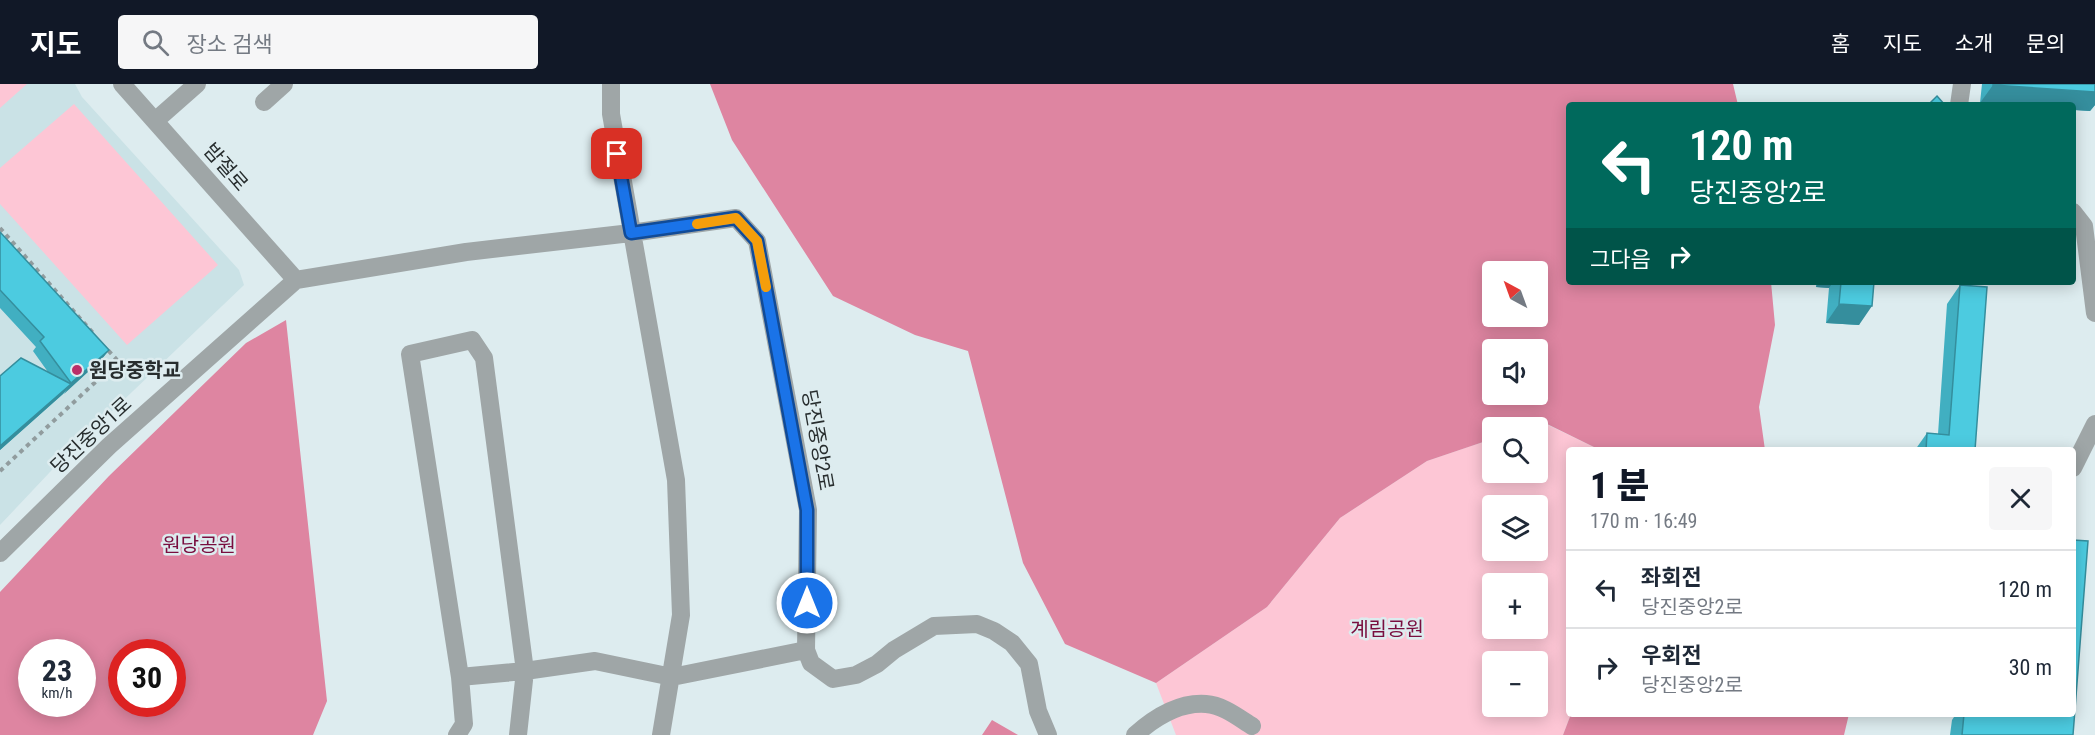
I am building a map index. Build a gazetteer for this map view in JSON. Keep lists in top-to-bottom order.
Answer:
{
  "streets": {
    "street": ["밤절로", "당진중앙1로", "당진중앙2로"]
  },
  "crossings": [
    ["밤절로", "당진중앙1로"]
  ],
  "parks": ["원당공원", "계림공원"],
  "places": ["원당중학교"],
  "north": "top left",
  "page": {
    "header": "지도",
    "search": "장소 검색",
    "nav": [
      "홈",
      "지도",
      "소개",
      "문의"
    ],
    "turn": ["120 m", "당진중앙2로"],
    "then": "그다음",
    "map_buttons": ["+", "−"],
    "heading": ["1 분", "170 m · 16:49"],
    "list": [
      {
        "name": "좌회전",
        "note": "당진중앙2로",
        "value": "120 m"
      },
      {
        "name": "우회전",
        "note": "당진중앙2로",
        "value": "30 m"
      }
    ],
    "speed": "23 km/h",
    "limit": "30"
  }
}
